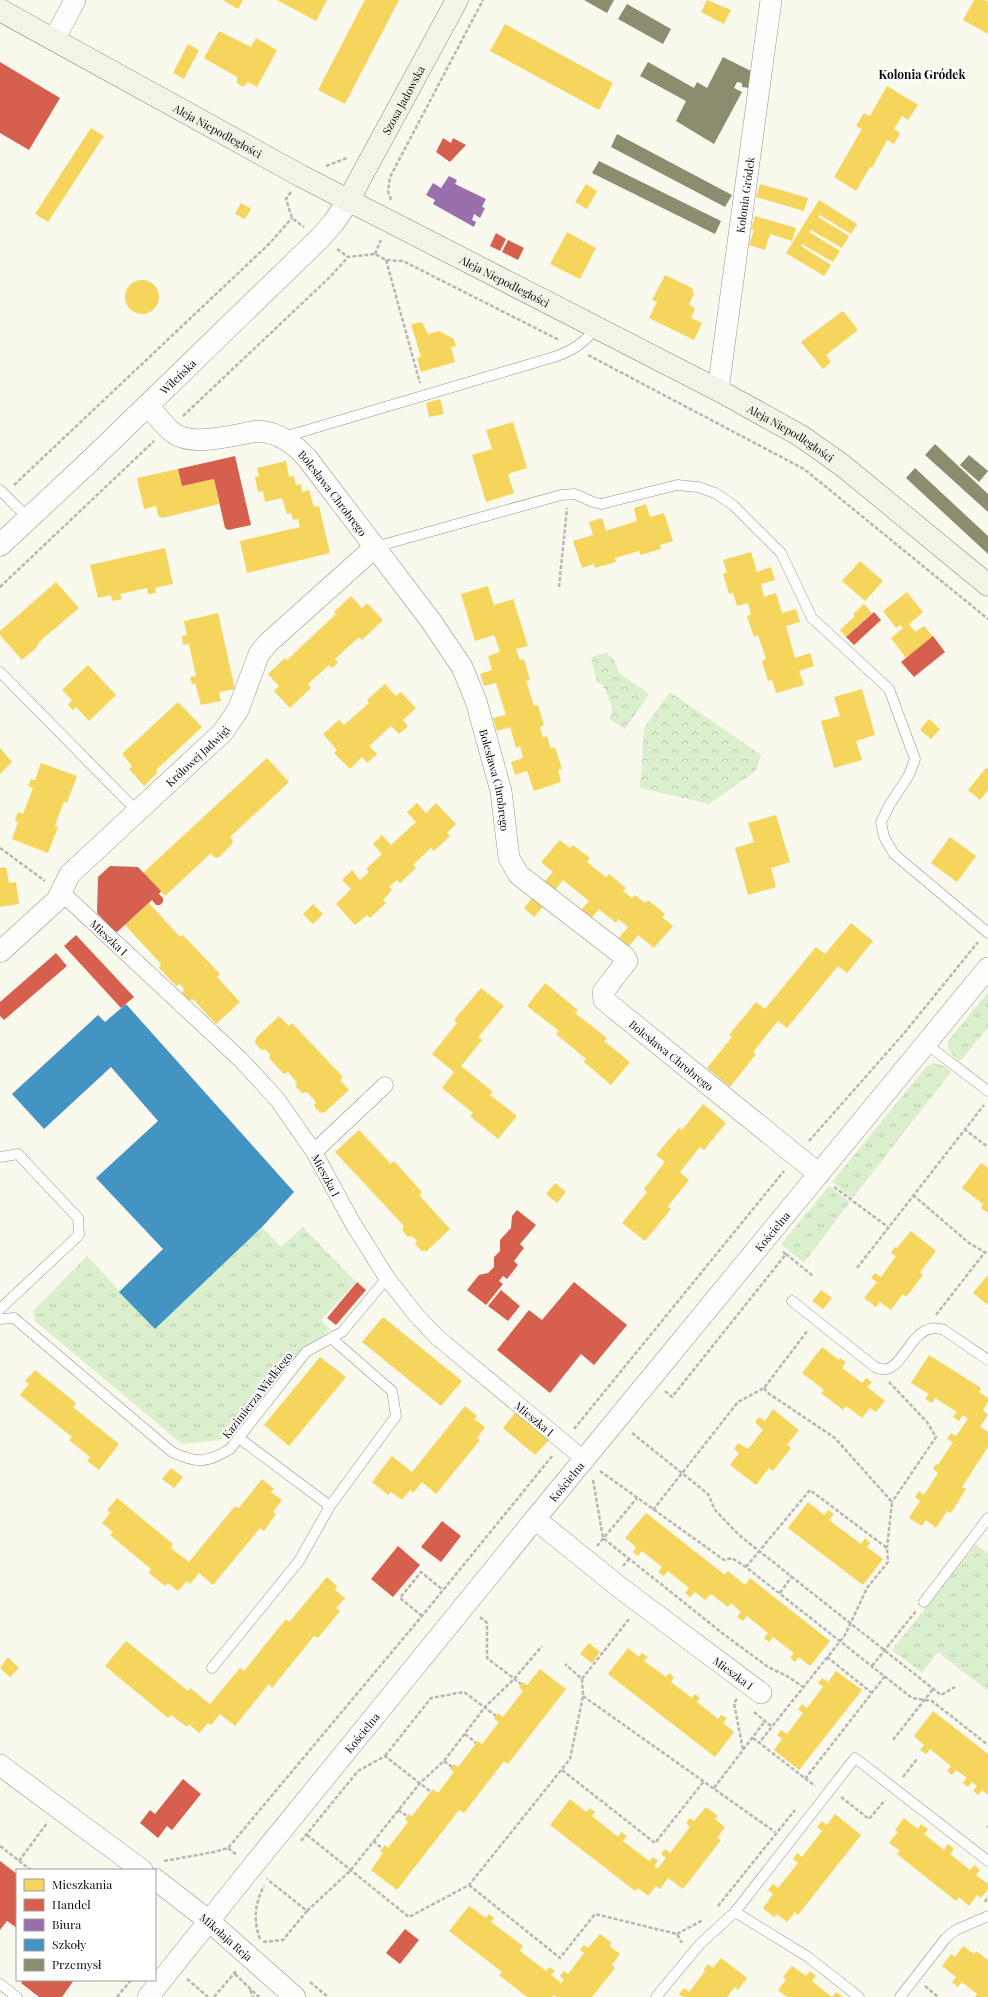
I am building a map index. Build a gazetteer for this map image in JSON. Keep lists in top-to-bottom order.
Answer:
{
  "streets": {
    "main road": ["Szosa Jadowska", "Aleja Niepodległości"],
    "street": [
      "Kolonia Gródek",
      "Wileńska",
      "Bolesława Chrobrego",
      "Królowej Jadwigi",
      "Mieszka I",
      "Kościelna",
      "Mikołaja Reja"
    ],
    "lane": ["Kazimierza Wielkiego"]
  },
  "crossings": [
    ["Szosa Jadowska", "Aleja Niepodległości"],
    ["Szosa Jadowska", "Wileńska"],
    ["Aleja Niepodległości", "Kolonia Gródek"],
    ["Aleja Niepodległości", "Wileńska"],
    ["Wileńska", "Bolesława Chrobrego"],
    ["Bolesława Chrobrego", "Królowej Jadwigi"],
    ["Bolesława Chrobrego", "Kościelna"],
    ["Królowej Jadwigi", "Mieszka I"],
    ["Mieszka I", "Kościelna"],
    ["Mieszka I", "Kazimierza Wielkiego"],
    ["Kościelna", "Mikołaja Reja"]
  ],
  "districts": ["Kolonia Gródek"],
  "legend": [
    "Mieszkania",
    "Handel",
    "Biura",
    "Szkoły",
    "Przemysł"
  ]
}
